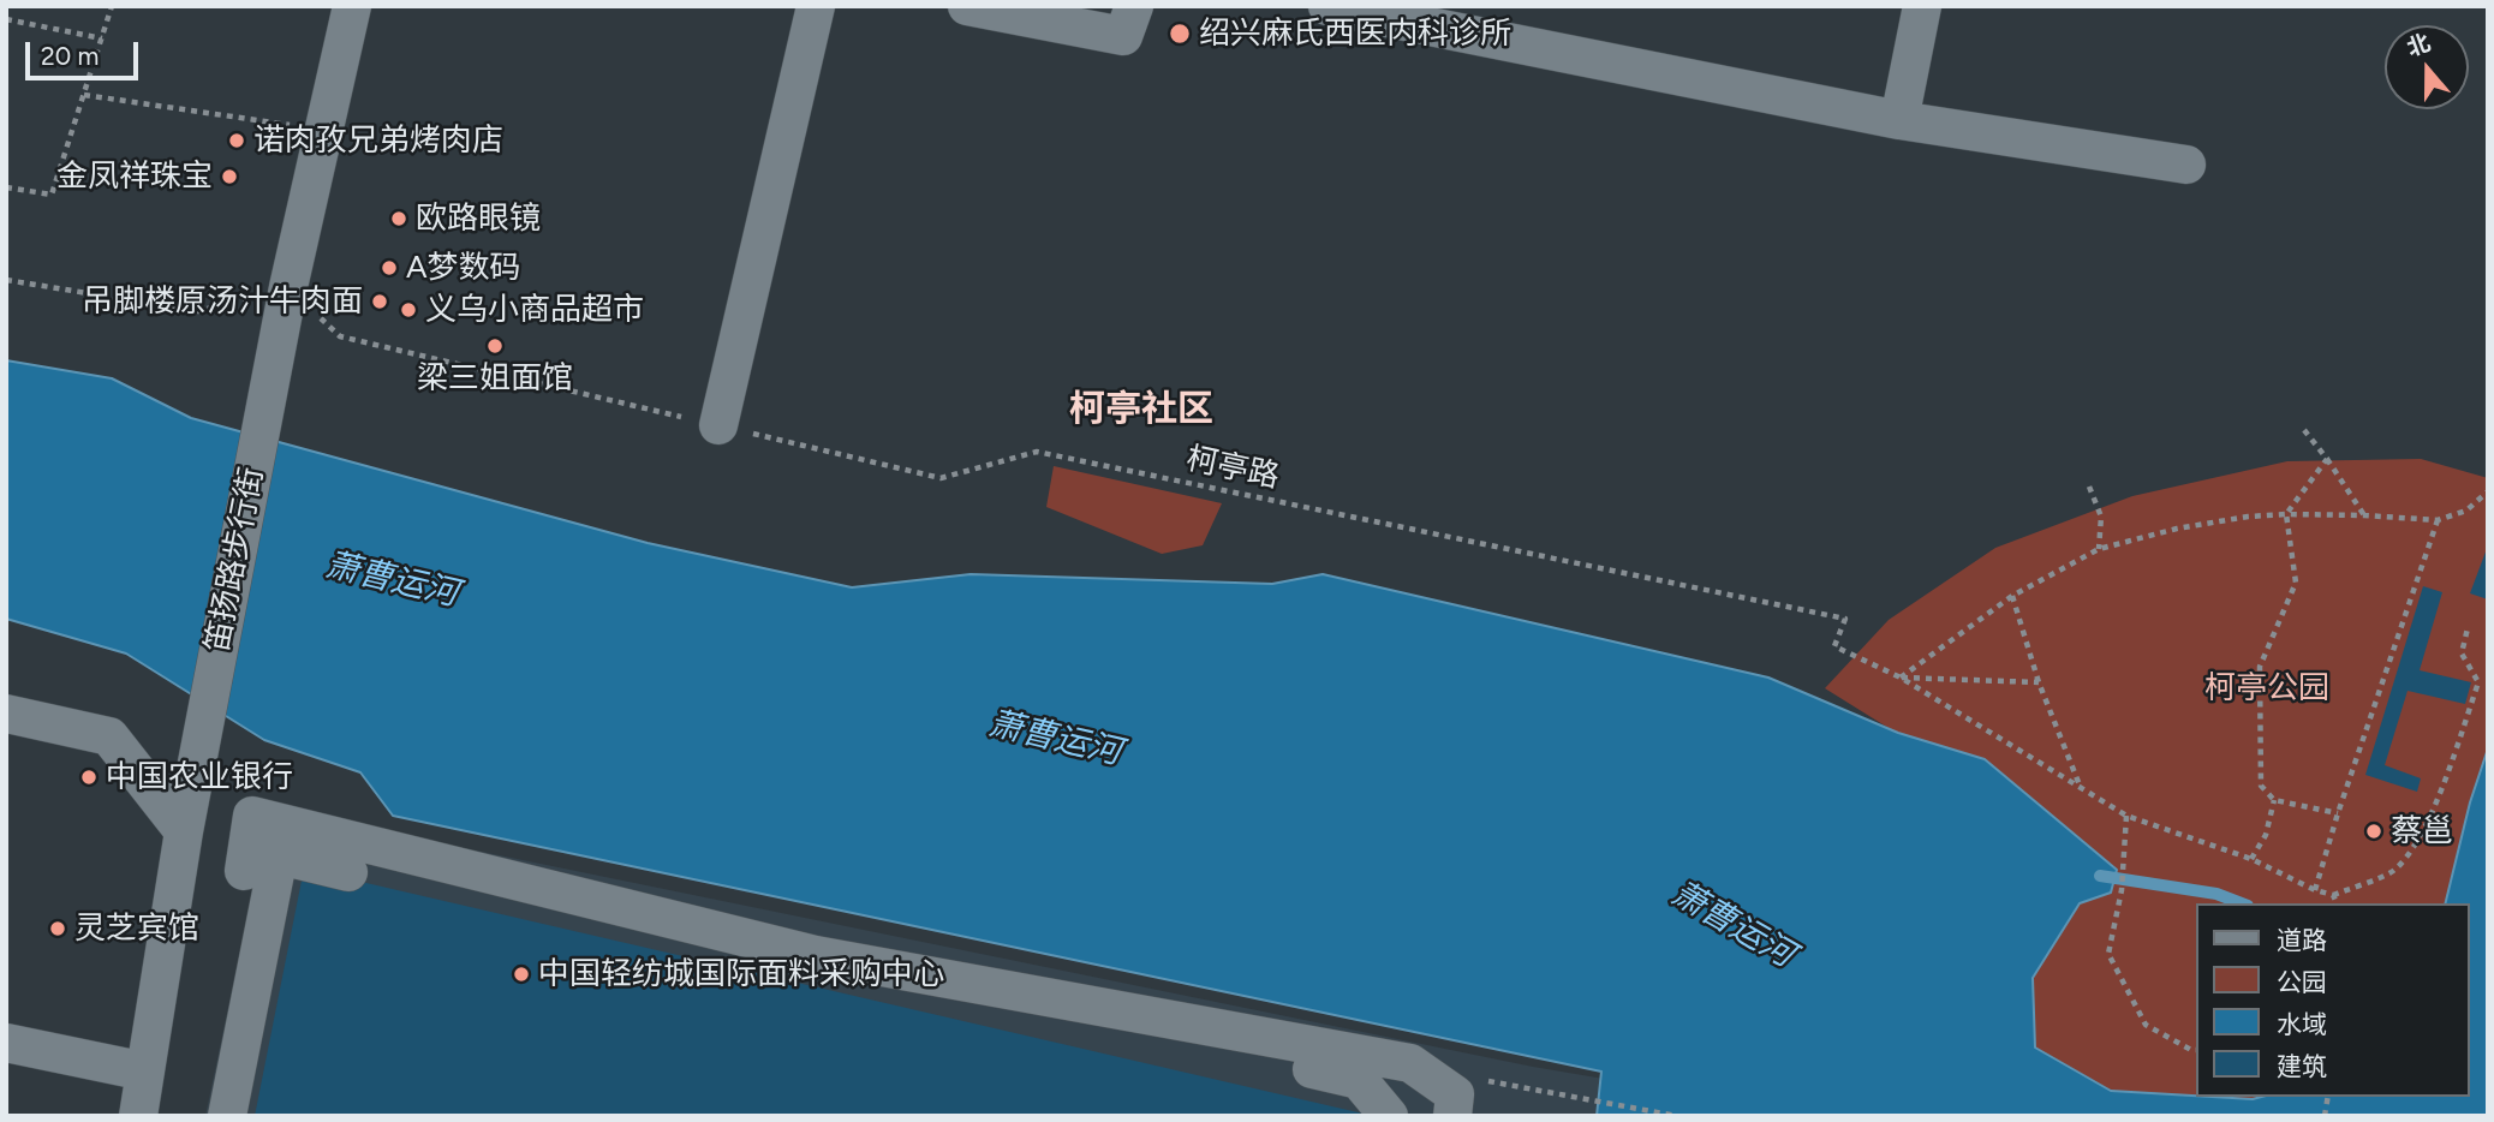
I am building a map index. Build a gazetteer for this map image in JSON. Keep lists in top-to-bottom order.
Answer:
{
  "streets": {
    "street": ["笛扬路步行街"],
    "path": ["柯亭路"]
  },
  "crossings": [
    ["柯亭路", "笛扬路步行街"]
  ],
  "districts": ["柯亭社区"],
  "water": ["萧曹运河"],
  "parks": ["柯亭公园"],
  "places": [
    "绍兴麻氏西医内科诊所",
    "诺肉孜兄弟烤肉店",
    "金凤祥珠宝",
    "欧路眼镜",
    "A梦数码",
    "吊脚楼原汤汁牛肉面",
    "义乌小商品超市",
    "梁三姐面馆",
    "中国农业银行",
    "蔡邕",
    "灵芝宾馆",
    "中国轻纺城国际面料采购中心"
  ],
  "legend": [
    "道路",
    "公园",
    "水域",
    "建筑"
  ],
  "scale_bar": "20 m",
  "north": "top"
}
